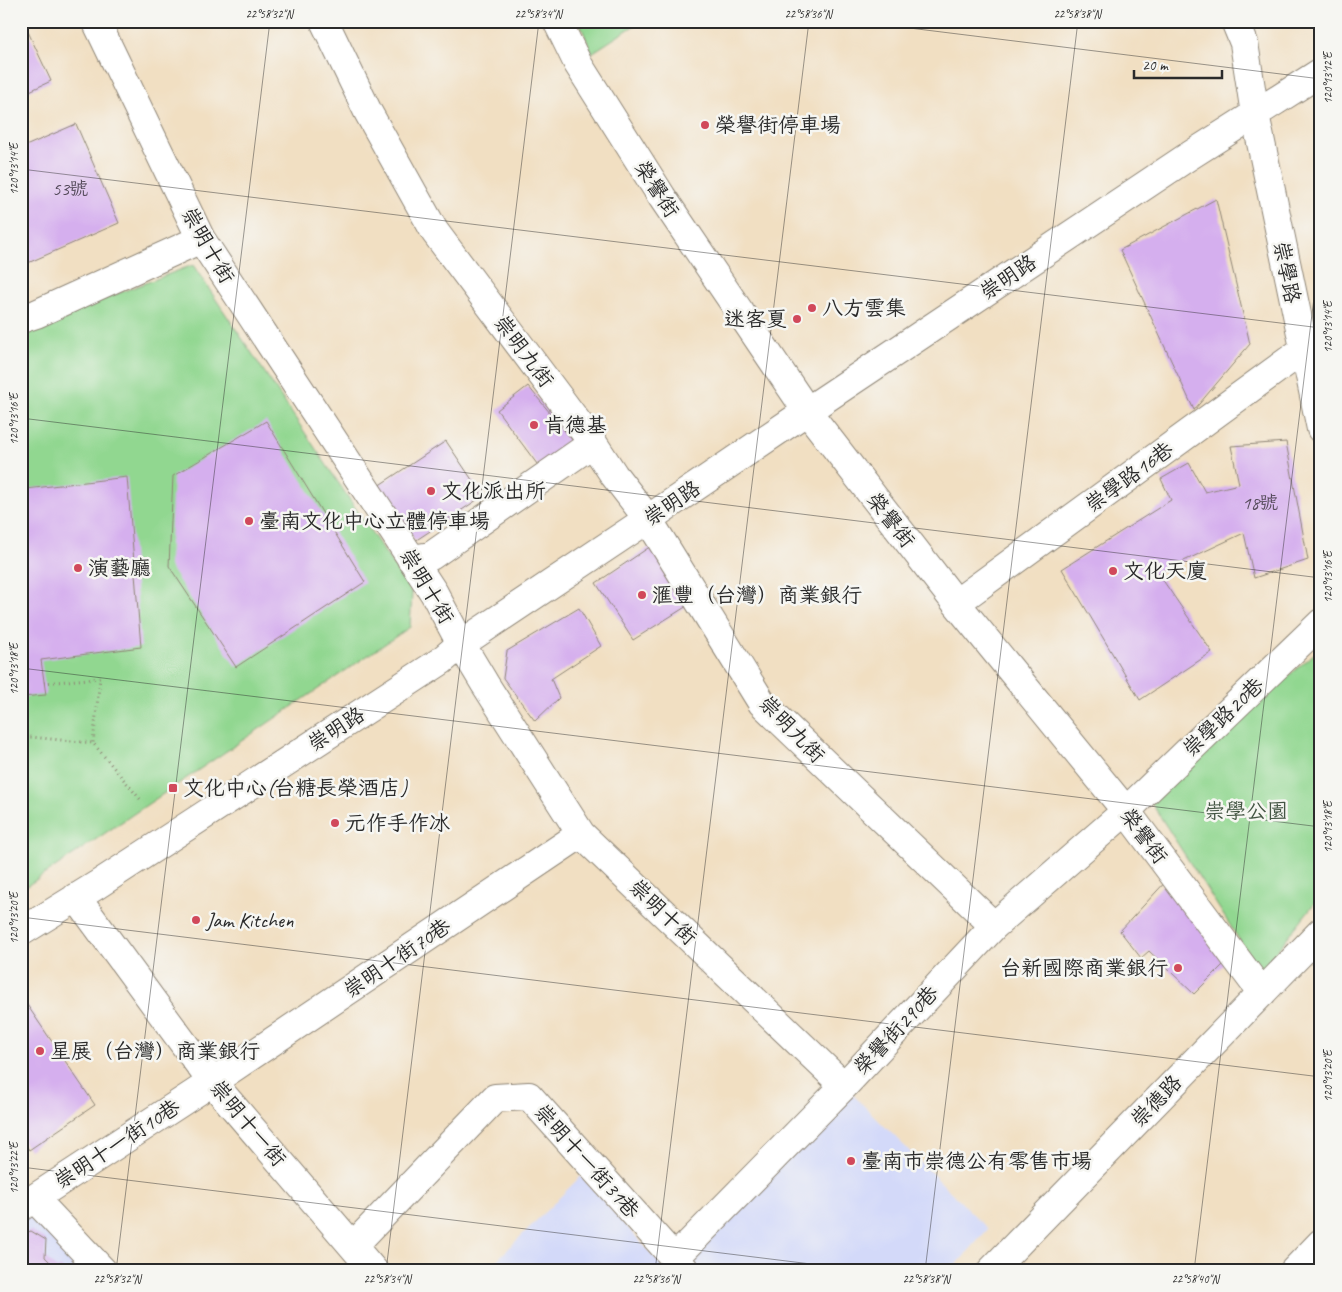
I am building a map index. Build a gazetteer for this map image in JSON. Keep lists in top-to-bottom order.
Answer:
{
  "streets": {
    "street": [
      "榮譽街",
      "崇明十街",
      "崇學路",
      "崇明路",
      "崇明九街",
      "崇學路16巷",
      "崇學路20巷",
      "崇明十街70巷",
      "榮譽街290巷",
      "崇德路",
      "崇明十一街",
      "崇明十一街10巷",
      "崇明十一街31巷"
    ]
  },
  "crossings": [
    ["榮譽街", "崇明路"],
    ["榮譽街", "崇學路16巷"],
    ["榮譽街", "崇學路20巷"],
    ["榮譽街", "榮譽街290巷"],
    ["榮譽街", "崇德路"],
    ["崇明十街", "崇明路"],
    ["崇明十街", "崇明十街70巷"],
    ["崇明十街", "榮譽街290巷"],
    ["崇學路", "崇明路"],
    ["崇學路", "崇學路16巷"],
    ["崇明路", "崇明九街"],
    ["崇明路", "崇明十一街"],
    ["崇明九街", "榮譽街290巷"],
    ["崇學路20巷", "榮譽街290巷"],
    ["崇明十街70巷", "崇明十一街"],
    ["崇明十街70巷", "崇明十一街10巷"],
    ["榮譽街290巷", "崇明十一街31巷"],
    ["崇明十一街", "崇明十一街10巷"],
    ["崇明十一街", "崇明十一街31巷"]
  ],
  "parks": ["崇學公園"],
  "places": {
    "other": [
      "榮譽街停車場",
      "八方雲集",
      "迷客夏",
      "肯德基",
      "文化派出所",
      "臺南文化中心立體停車場",
      "演藝廳",
      "文化天廈",
      "滙豐（台灣）商業銀行",
      "元作手作冰",
      "Jam Kitchen",
      "台新國際商業銀行",
      "星展（台灣）商業銀行",
      "臺南市崇德公有零售市場"
    ],
    "transit": ["文化中心(台糖長榮酒店)"]
  },
  "house_numbers": ["53號", "18號"],
  "scale_bar": "20 m",
  "coordinates": [
    "22°58'32\"N",
    "22°58'34\"N",
    "22°58'36\"N",
    "22°58'38\"N",
    "120°13'12\"E",
    "120°13'14\"E",
    "120°13'16\"E",
    "120°13'18\"E",
    "120°13'20\"E",
    "120°13'22\"E",
    "22°58'40\"N"
  ]
}
